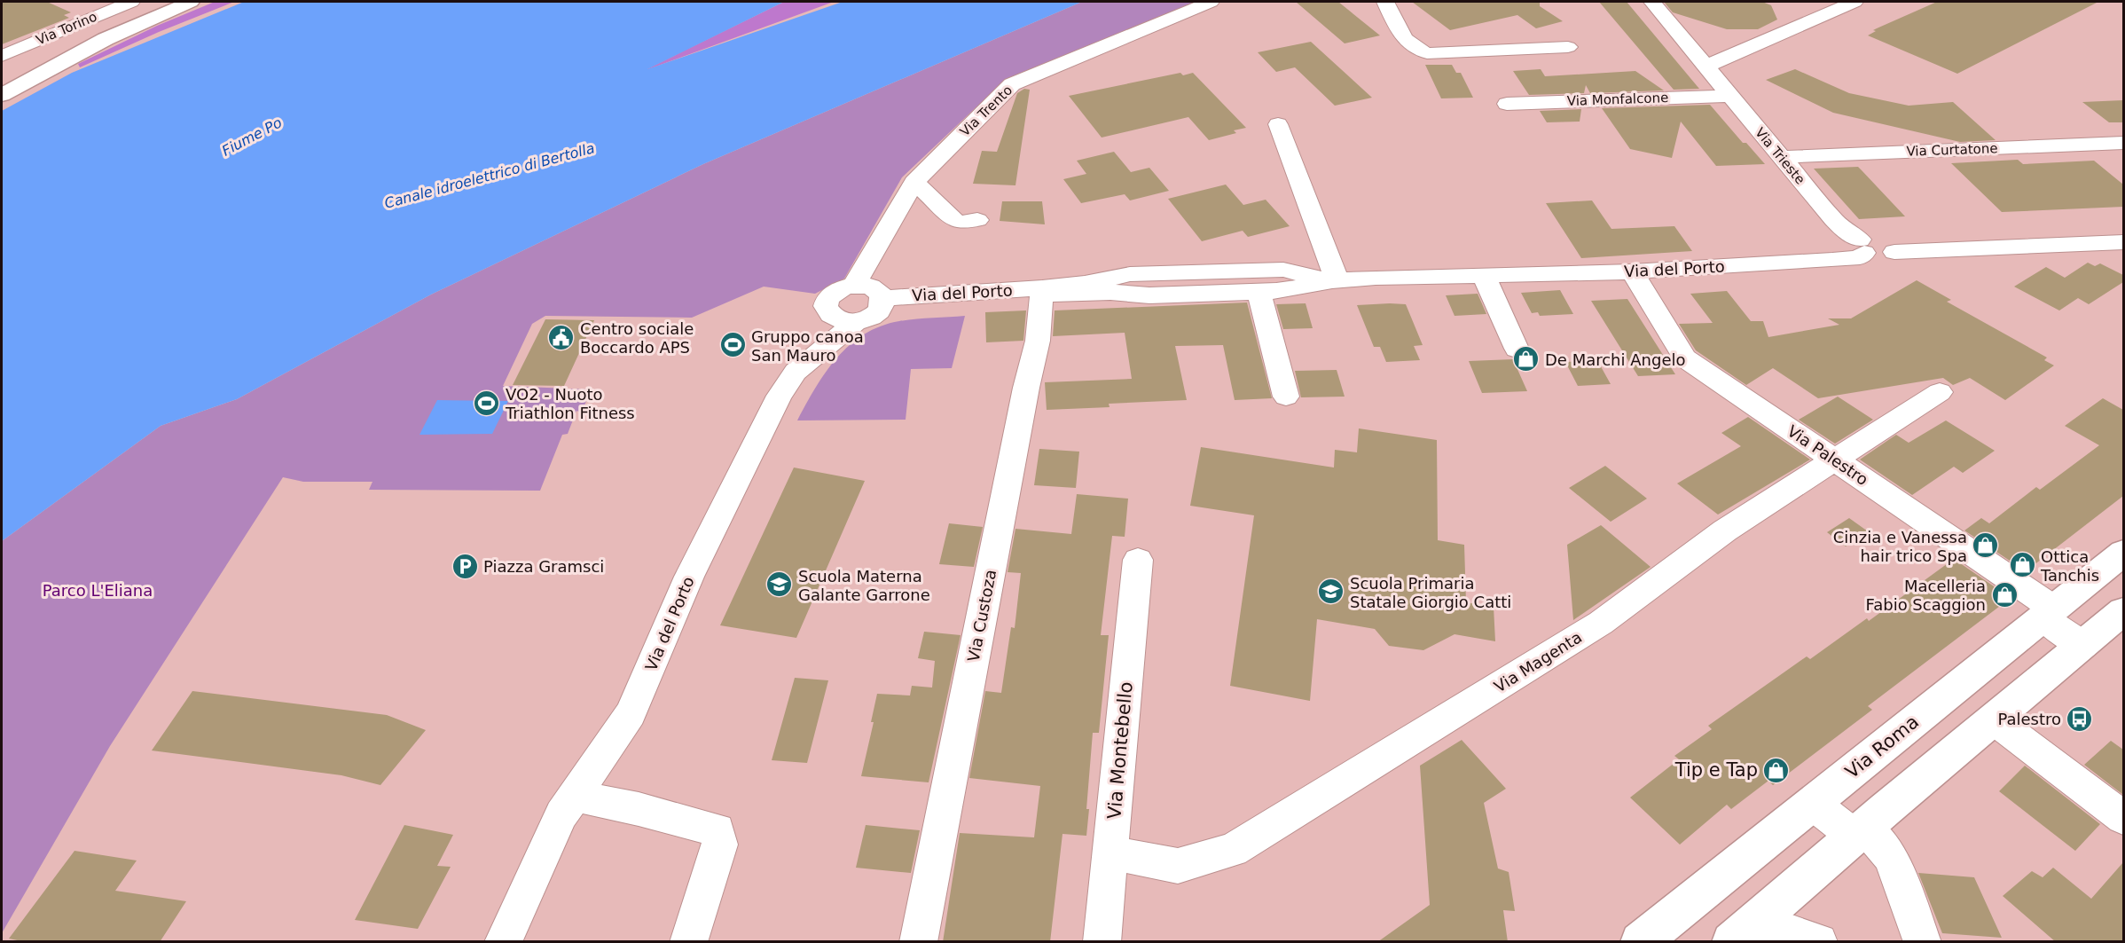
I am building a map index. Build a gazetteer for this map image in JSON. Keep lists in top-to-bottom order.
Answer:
{
  "streets": {
    "main road": ["Via Roma"],
    "street": [
      "Via Torino",
      "Via Monfalcone",
      "Via Trento",
      "Via Curtatone",
      "Via Trieste",
      "Via del Porto",
      "Via Palestro",
      "Via Custoza",
      "Via Magenta",
      "Via Montebello"
    ]
  },
  "crossings": [
    ["Via Monfalcone", "Via Trieste"],
    ["Via Trento", "Via del Porto"],
    ["Via Curtatone", "Via Trieste"],
    ["Via Trieste", "Via del Porto"],
    ["Via del Porto", "Via Palestro"],
    ["Via del Porto", "Via Custoza"],
    ["Via Palestro", "Via Magenta"],
    ["Via Palestro", "Via Roma"],
    ["Via Magenta", "Via Montebello"]
  ],
  "water": ["Fiume Po", "Canale idroelettrico di Bertolla"],
  "parks": ["Parco L'Eliana"],
  "places": {
    "public building": ["Centro sociale Boccardo APS"],
    "sports": ["Gruppo canoa San Mauro", "VO2 - Nuoto Triathlon Fitness"],
    "shop": [
      "De Marchi Angelo",
      "Cinzia e Vanessa hair trico Spa",
      "Ottica Tanchis",
      "Macelleria Fabio Scaggion",
      "Tip e Tap"
    ],
    "parking": ["Piazza Gramsci"],
    "school or university": ["Scuola Materna Galante Garrone", "Scuola Primaria Statale Giorgio Catti"],
    "bus stop": ["Palestro"]
  }
}
